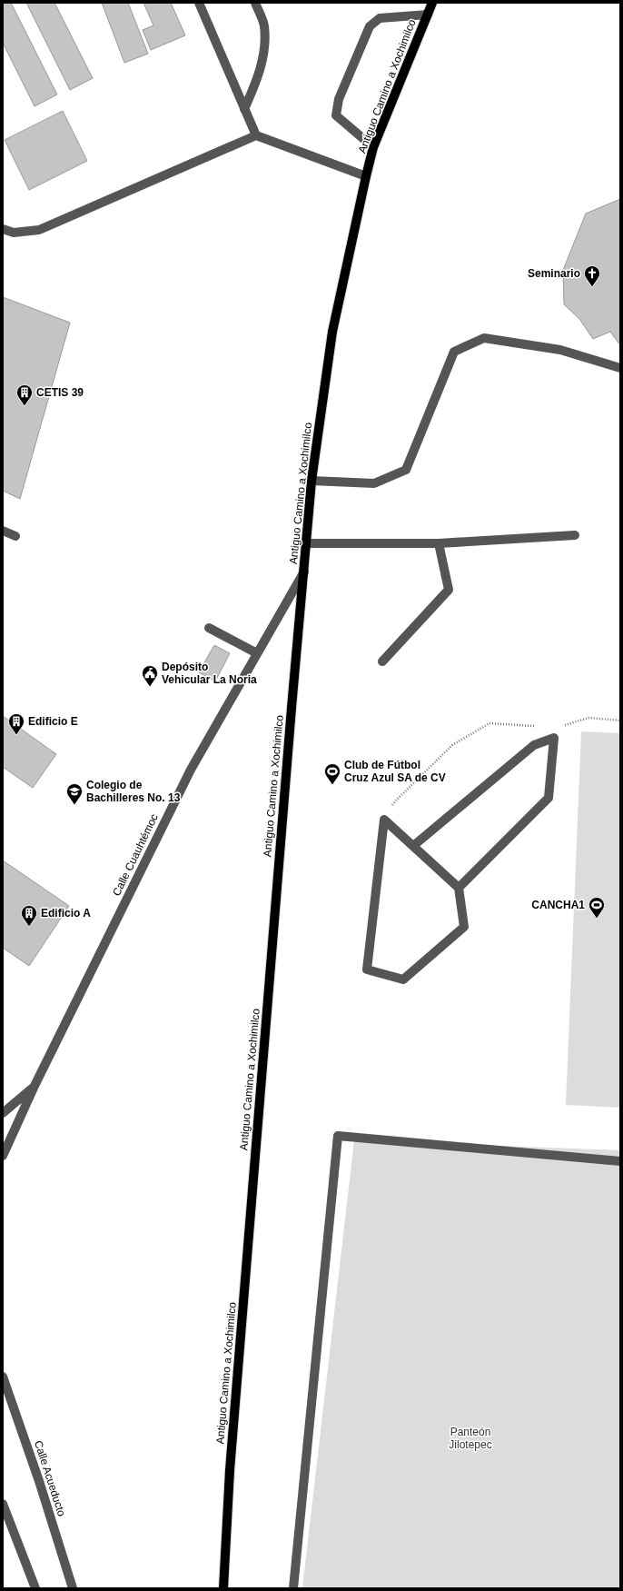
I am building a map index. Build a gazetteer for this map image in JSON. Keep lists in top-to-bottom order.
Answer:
{
  "streets": {
    "main road": ["Antiguo Camino a Xochimilco"],
    "street": ["Calle Cuauhtémoc", "Calle Acueducto"]
  },
  "crossings": [
    ["Antiguo Camino a Xochimilco", "Calle Cuauhtémoc"]
  ],
  "parks": ["Panteón Jilotepec"],
  "places": {
    "church": ["Seminario"],
    "building": ["CETIS 39", "Edificio E", "Edificio A"],
    "public building": ["Depósito Vehicular La Noria"],
    "sports": ["Club de Fútbol Cruz Azul SA de CV", "CANCHA1"],
    "school or university": ["Colegio de Bachilleres No. 13"]
  }
}
